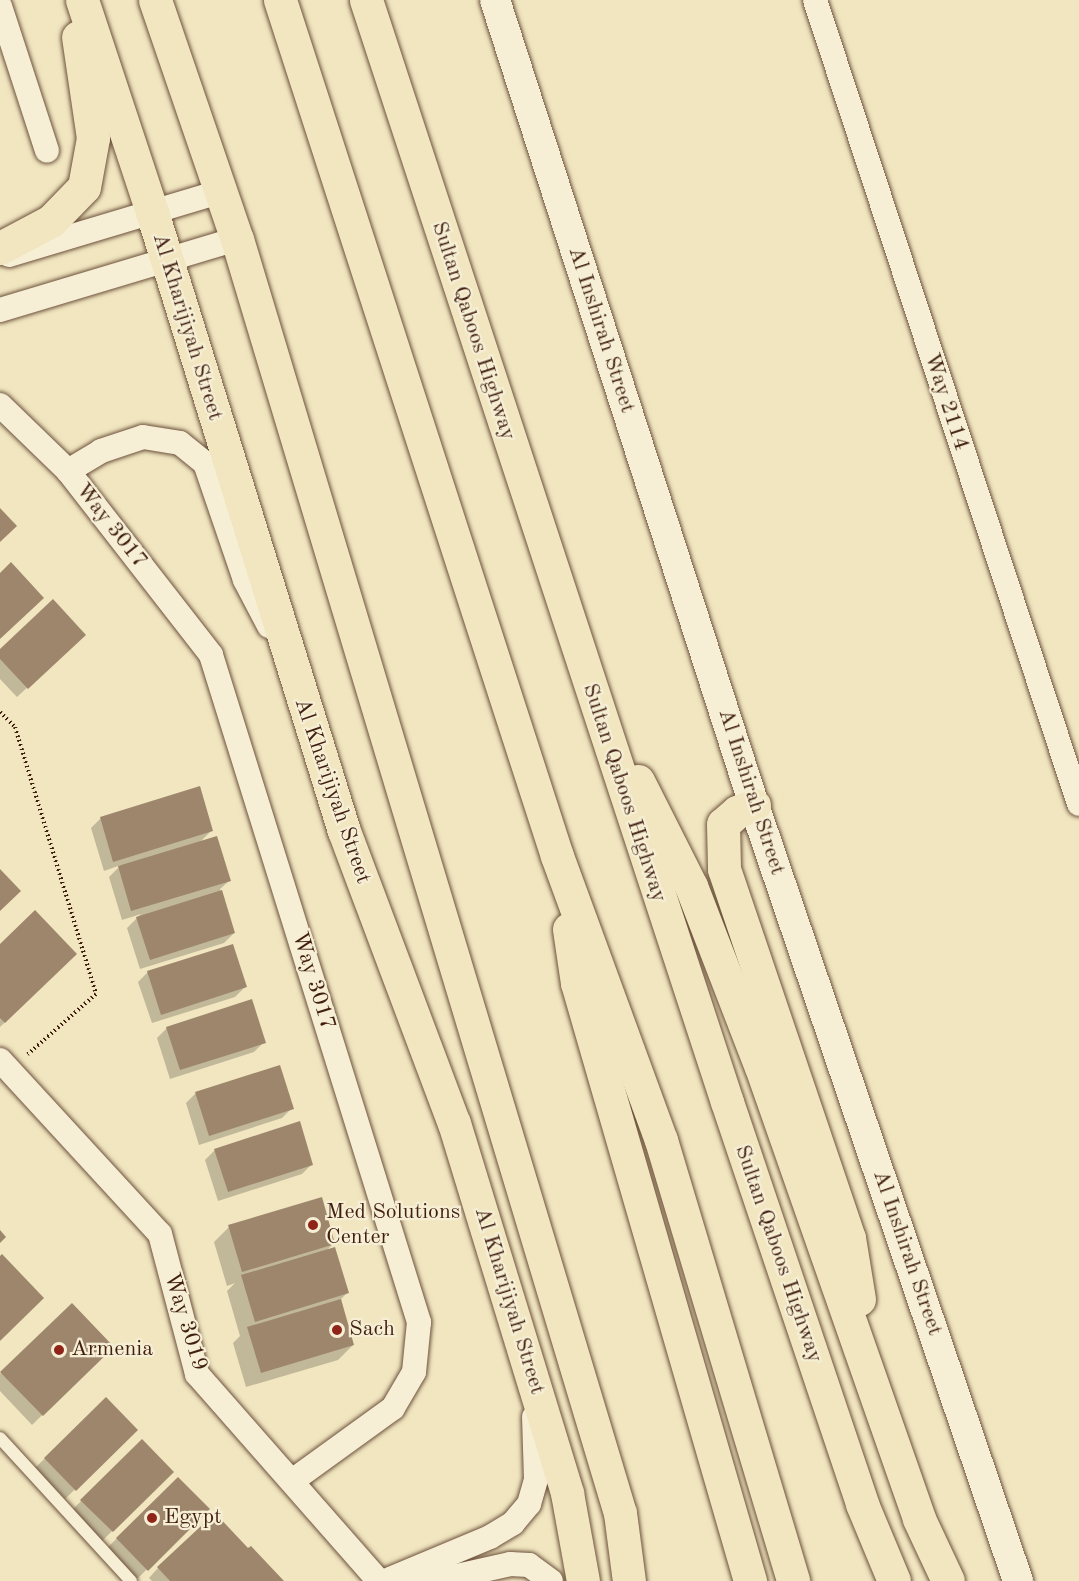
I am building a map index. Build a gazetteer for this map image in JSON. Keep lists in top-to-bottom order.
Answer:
{
  "streets": {
    "main road": ["Al Kharijiyah Street", "Sultan Qaboos Highway"],
    "street": [
      "Al Inshirah Street",
      "Way 2114",
      "Way 3017",
      "Way 3019"
    ]
  },
  "crossings": [
    ["Al Kharijiyah Street", "Way 3017"],
    ["Way 3017", "Way 3019"]
  ],
  "places": [
    "Med Solutions Center",
    "Sach",
    "Armenia",
    "Egypt"
  ]
}
